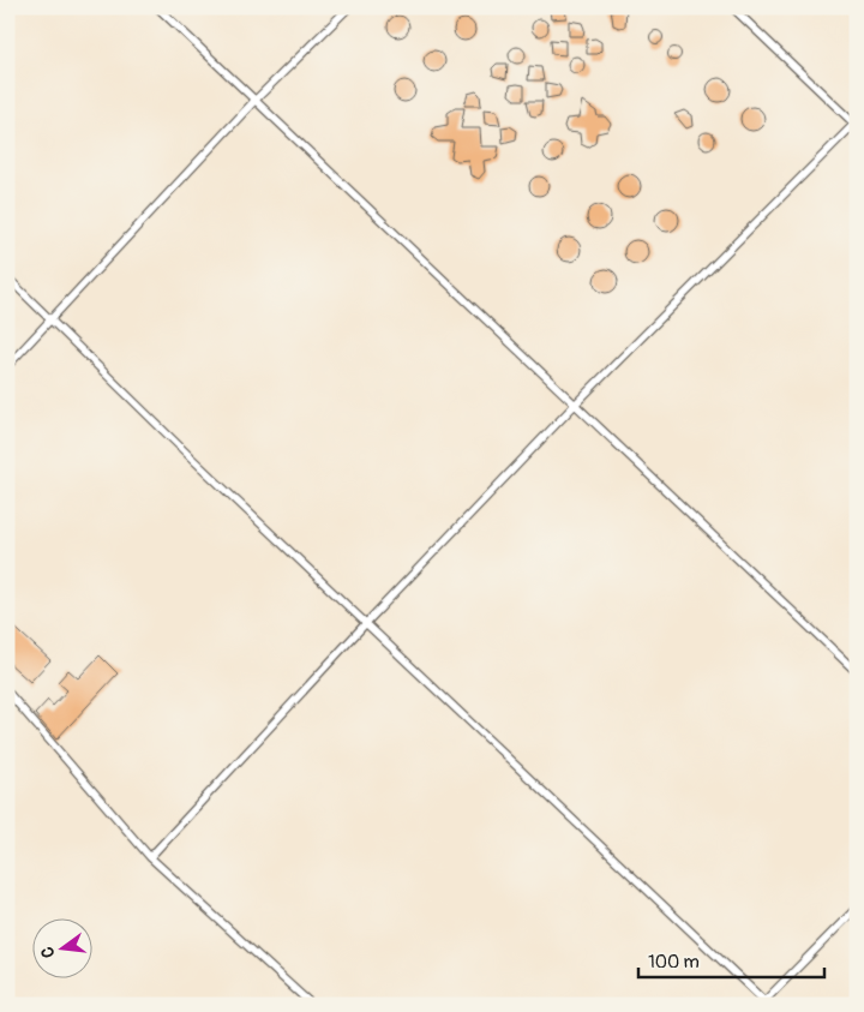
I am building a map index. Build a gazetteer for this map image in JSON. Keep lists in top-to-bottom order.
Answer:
{
  "scale_bar": "100 m",
  "north": "left"
}
